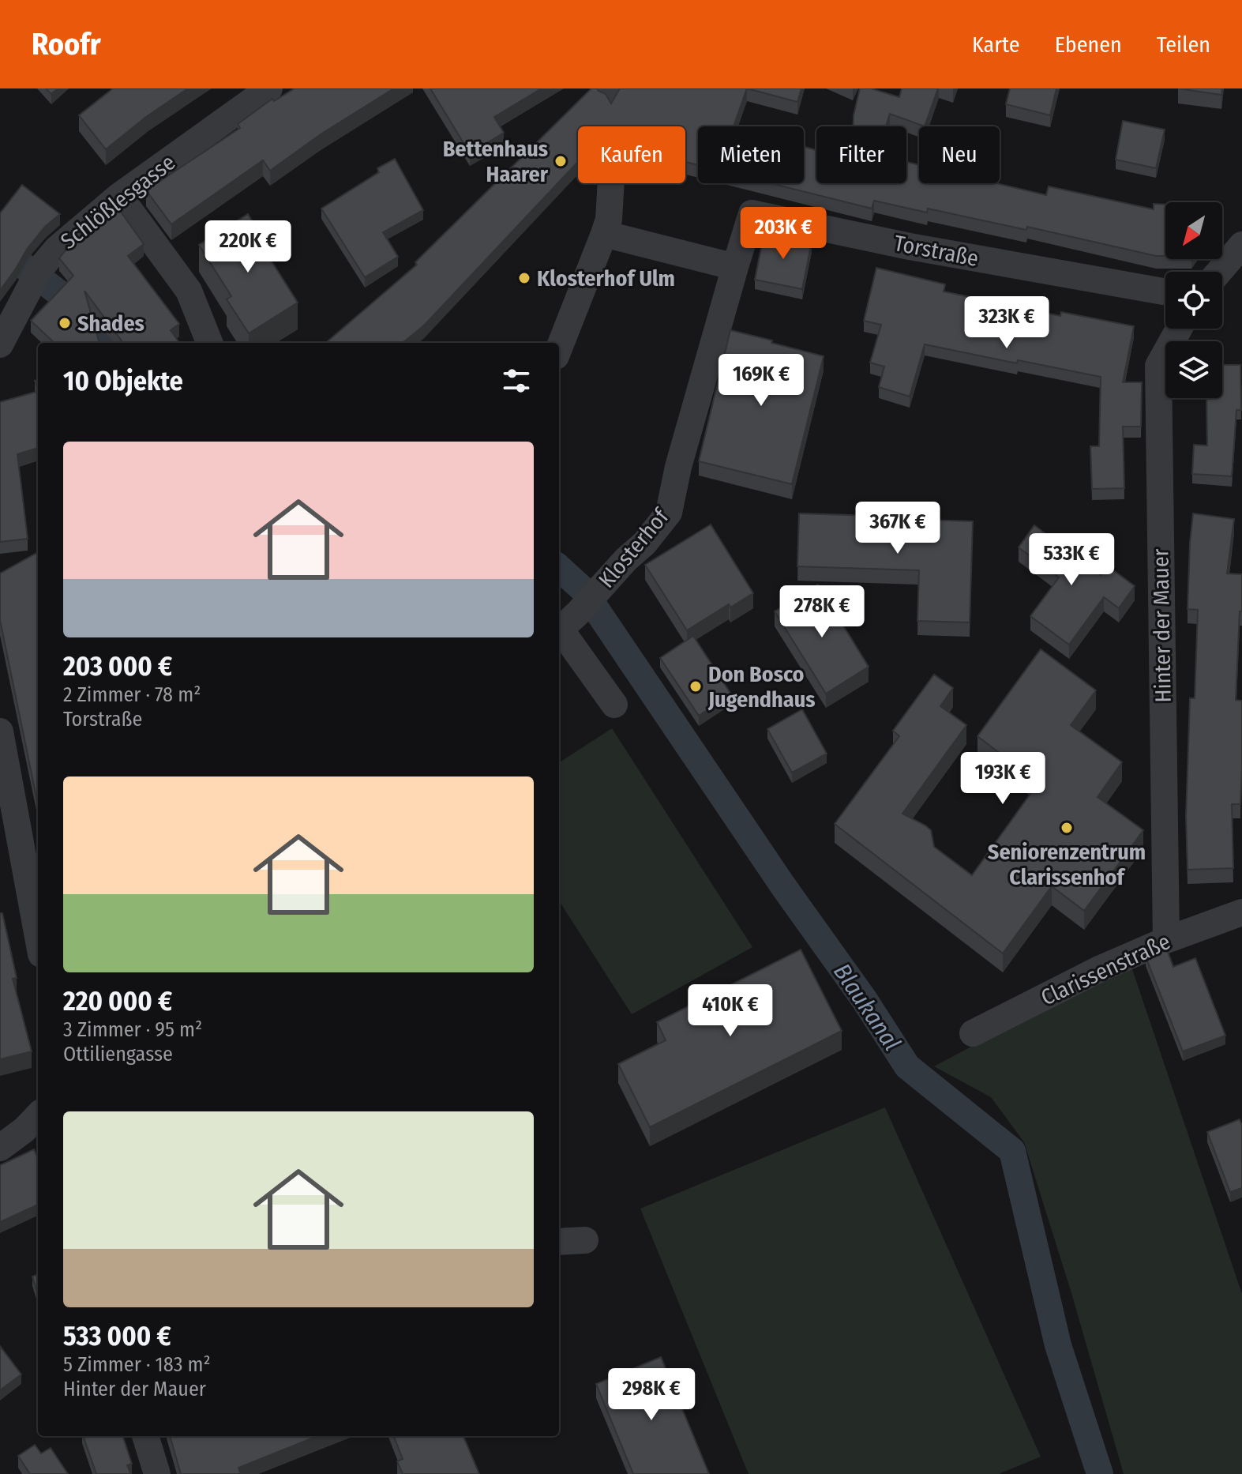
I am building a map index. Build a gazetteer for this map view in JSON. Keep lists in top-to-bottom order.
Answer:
{
  "streets": {
    "street": [
      "Schlößlesgasse",
      "Torstraße",
      "Klosterhof",
      "Hinter der Mauer",
      "Clarissenstraße"
    ]
  },
  "crossings": [
    ["Torstraße", "Klosterhof"],
    ["Hinter der Mauer", "Clarissenstraße"]
  ],
  "water": ["Blaukanal"],
  "places": [
    "Bettenhaus Haarer",
    "Klosterhof Ulm",
    "Shades",
    "Don Bosco Jugendhaus",
    "Seniorenzentrum Clarissenhof"
  ],
  "north": "bottom left",
  "page": {
    "header": "Roofr",
    "nav": ["Karte", "Ebenen", "Teilen"],
    "chip": [
      "Kaufen",
      "Mieten",
      "Filter",
      "Neu"
    ],
    "price": [
      "203K €",
      "220K €",
      "323K €",
      "169K €",
      "367K €",
      "533K €",
      "278K €",
      "193K €",
      "410K €",
      "298K €"
    ],
    "heading": "10 Objekte",
    "list": [
      {
        "name": "203 000 €",
        "note": "2 Zimmer · 78 m² · Torstraße"
      },
      {
        "name": "220 000 €",
        "note": "3 Zimmer · 95 m² · Ottiliengasse"
      },
      {
        "name": "533 000 €",
        "note": "5 Zimmer · 183 m² · Hinter der Mauer"
      }
    ]
  }
}
